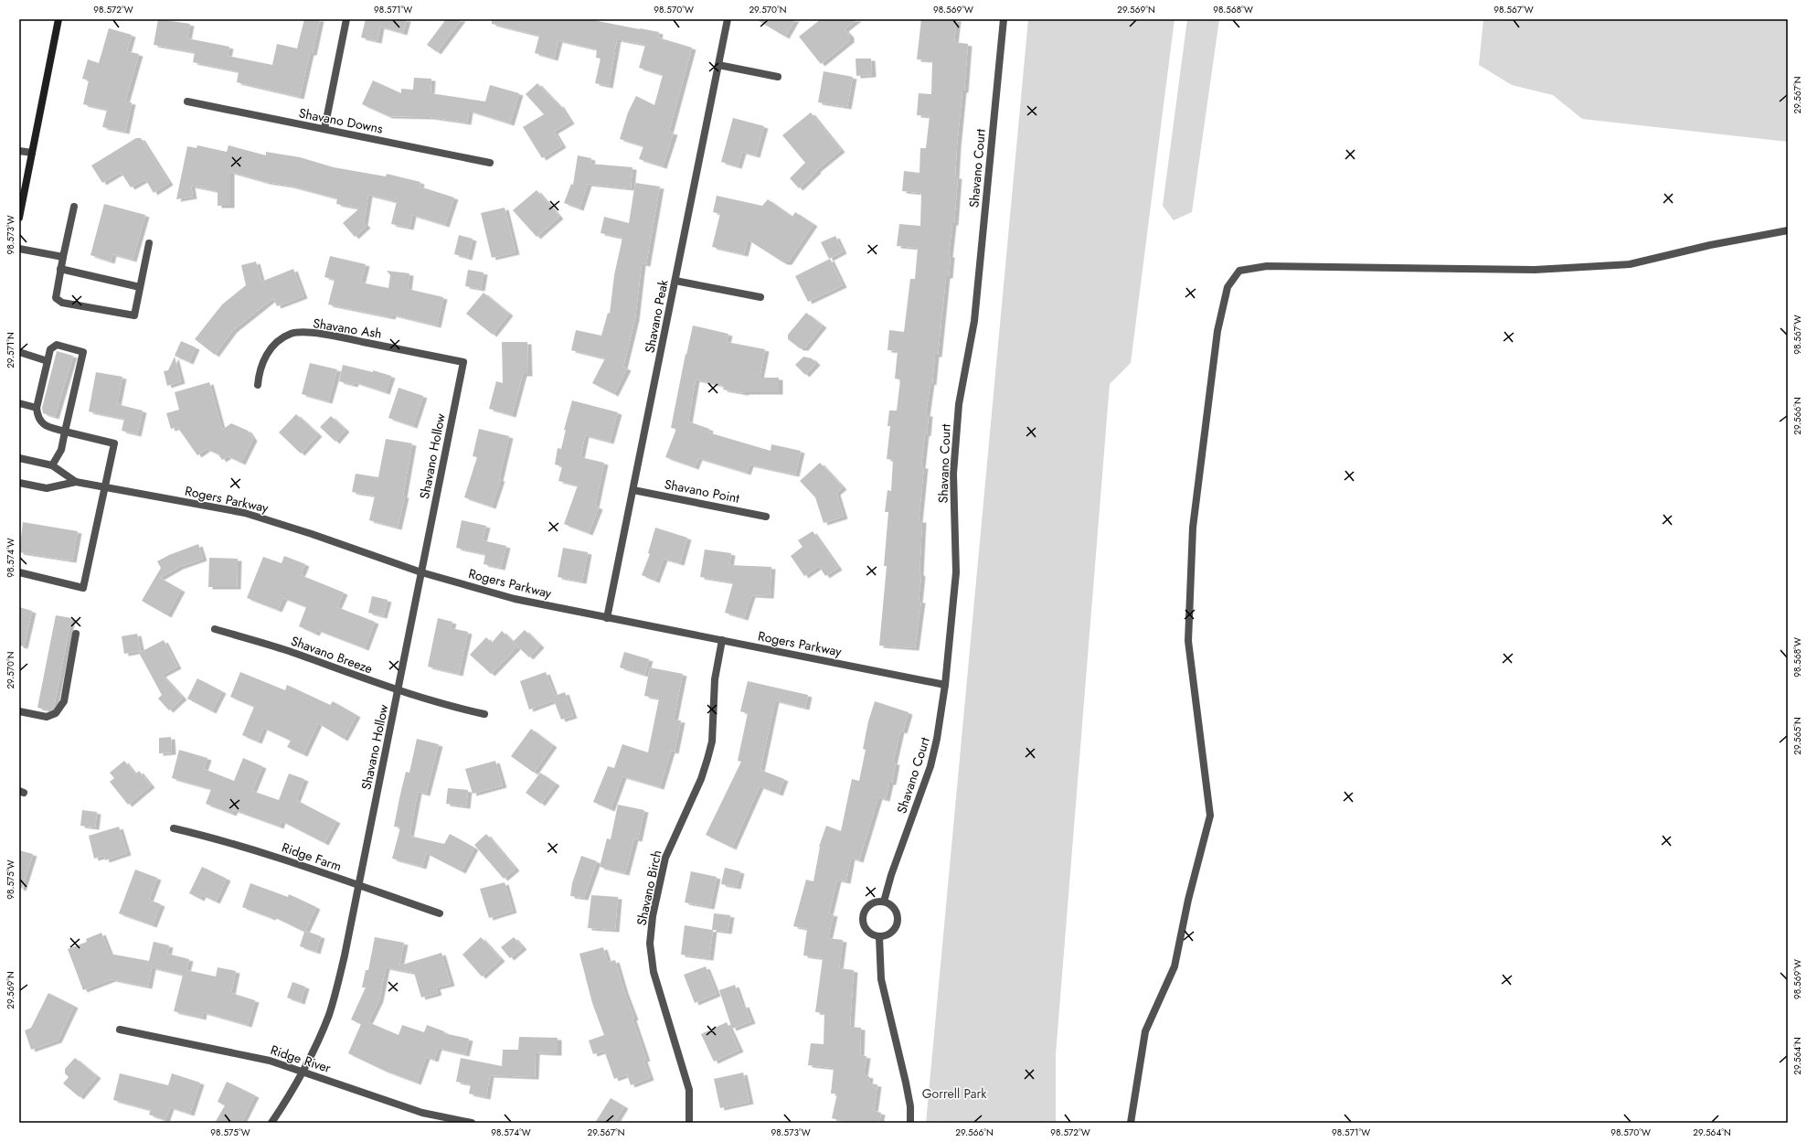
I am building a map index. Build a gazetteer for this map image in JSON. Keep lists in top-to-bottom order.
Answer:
{
  "streets": {
    "street": [
      "Shavano Downs",
      "Shavano Court",
      "Shavano Peak",
      "Shavano Ash",
      "Shavano Hollow",
      "Shavano Point",
      "Rogers Parkway",
      "Shavano Breeze",
      "Ridge Farm",
      "Shavano Birch",
      "Ridge River"
    ]
  },
  "crossings": [
    ["Shavano Court", "Rogers Parkway"],
    ["Shavano Peak", "Shavano Point"],
    ["Shavano Peak", "Rogers Parkway"],
    ["Shavano Ash", "Shavano Hollow"],
    ["Shavano Hollow", "Rogers Parkway"],
    ["Shavano Hollow", "Shavano Breeze"],
    ["Shavano Hollow", "Ridge Farm"],
    ["Shavano Hollow", "Ridge River"],
    ["Rogers Parkway", "Shavano Birch"]
  ],
  "parks": ["Gorrell Park"],
  "coordinates": [
    "98.572°W",
    "98.571°W",
    "98.570°W",
    "29.570°N",
    "98.569°W",
    "29.569°N",
    "98.568°W",
    "98.567°W",
    "29.567°N",
    "98.573°W",
    "29.571°N",
    "29.566°N",
    "98.574°W",
    "29.565°N",
    "98.575°W",
    "29.564°N"
  ]
}
